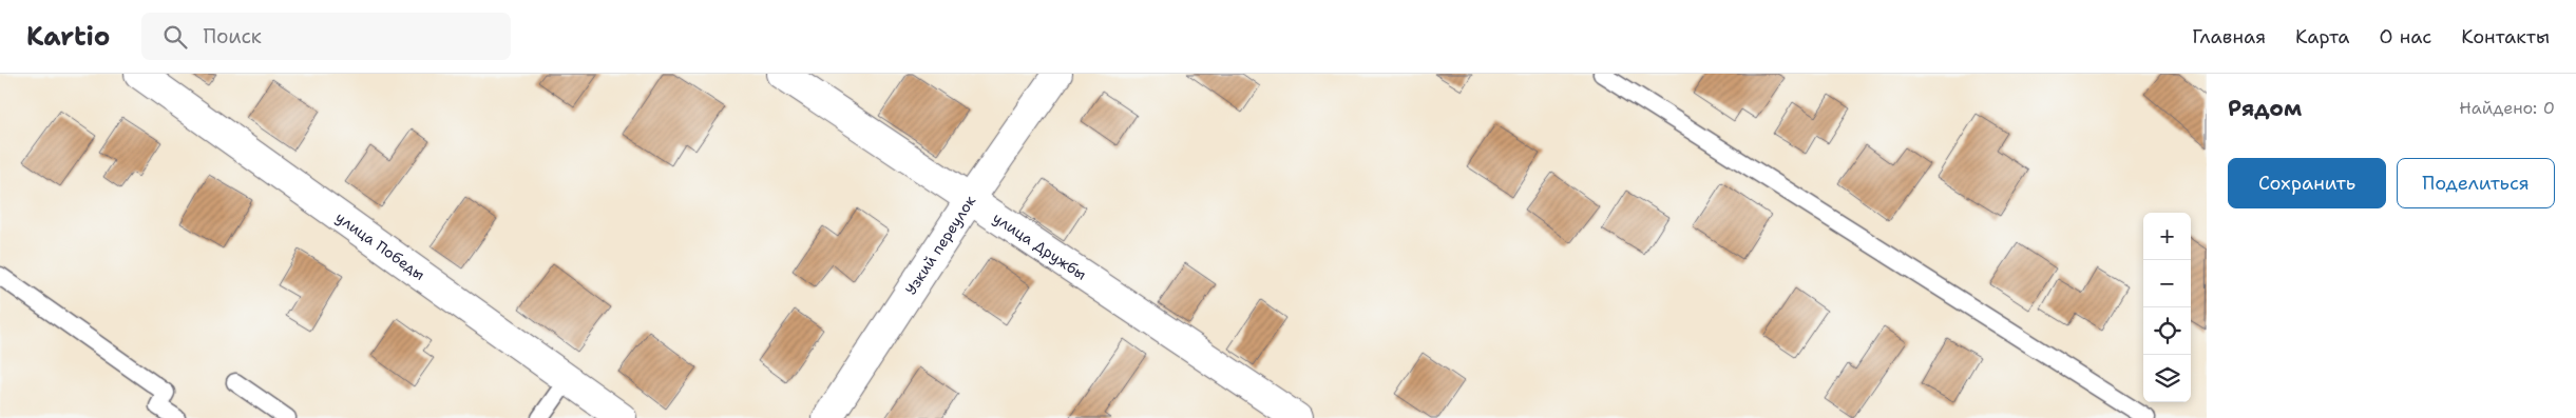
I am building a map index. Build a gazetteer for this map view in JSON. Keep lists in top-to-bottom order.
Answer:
{
  "streets": {
    "street": ["Узкий переулок", "улица Победы", "улица Дружбы"]
  },
  "crossings": [
    ["Узкий переулок", "улица Дружбы"]
  ],
  "page": {
    "header": "Kartio",
    "search": "Поиск",
    "nav": [
      "Главная",
      "Карта",
      "О нас",
      "Контакты"
    ],
    "heading": ["Рядом", "Найдено: 0"],
    "buttons": ["Сохранить", "Поделиться"],
    "map_buttons": ["+", "−"]
  }
}
